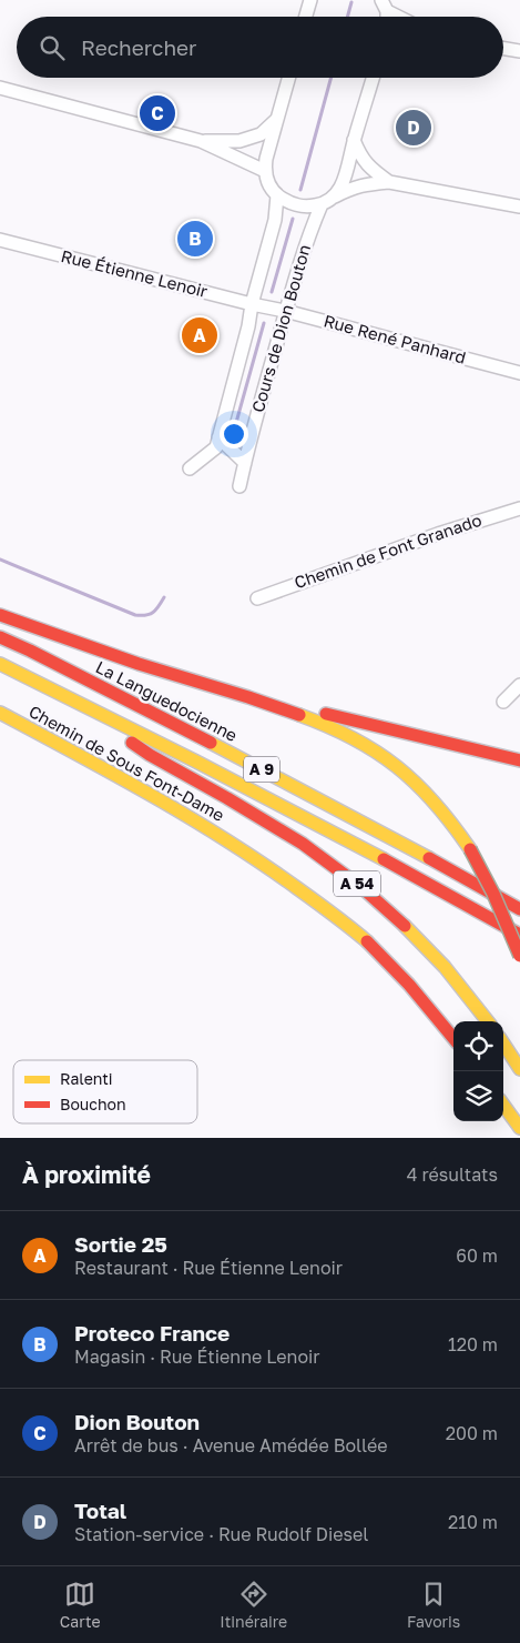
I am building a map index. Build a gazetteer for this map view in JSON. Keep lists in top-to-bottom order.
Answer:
{
  "streets": {
    "main road": [
      "La Languedocienne",
      "Chemin de Sous Font-Dame",
      "A 9",
      "A 54"
    ],
    "street": [
      "Rue Étienne Lenoir",
      "Cours de Dion Bouton",
      "Rue René Panhard",
      "Chemin de Font Granado"
    ]
  },
  "crossings": [
    ["Rue Étienne Lenoir", "Cours de Dion Bouton"],
    ["Rue Étienne Lenoir", "Rue René Panhard"],
    ["Cours de Dion Bouton", "Rue René Panhard"],
    ["A 9", "A 54"]
  ],
  "legend": ["Ralenti", "Bouchon"],
  "page": {
    "search": "Rechercher",
    "pins": [
      "C",
      "D",
      "B",
      "A"
    ],
    "heading": ["À proximité", "4 résultats"],
    "list": [
      {
        "mark": "A",
        "name": "Sortie 25",
        "note": "Restaurant · Rue Étienne Lenoir",
        "value": "60 m"
      },
      {
        "mark": "B",
        "name": "Proteco France",
        "note": "Magasin · Rue Étienne Lenoir",
        "value": "120 m"
      },
      {
        "mark": "C",
        "name": "Dion Bouton",
        "note": "Arrêt de bus · Avenue Amédée Bollée",
        "value": "200 m"
      },
      {
        "mark": "D",
        "name": "Total",
        "note": "Station-service · Rue Rudolf Diesel",
        "value": "210 m"
      }
    ],
    "nav": ["Carte", "Itinéraire", "Favoris"]
  }
}
